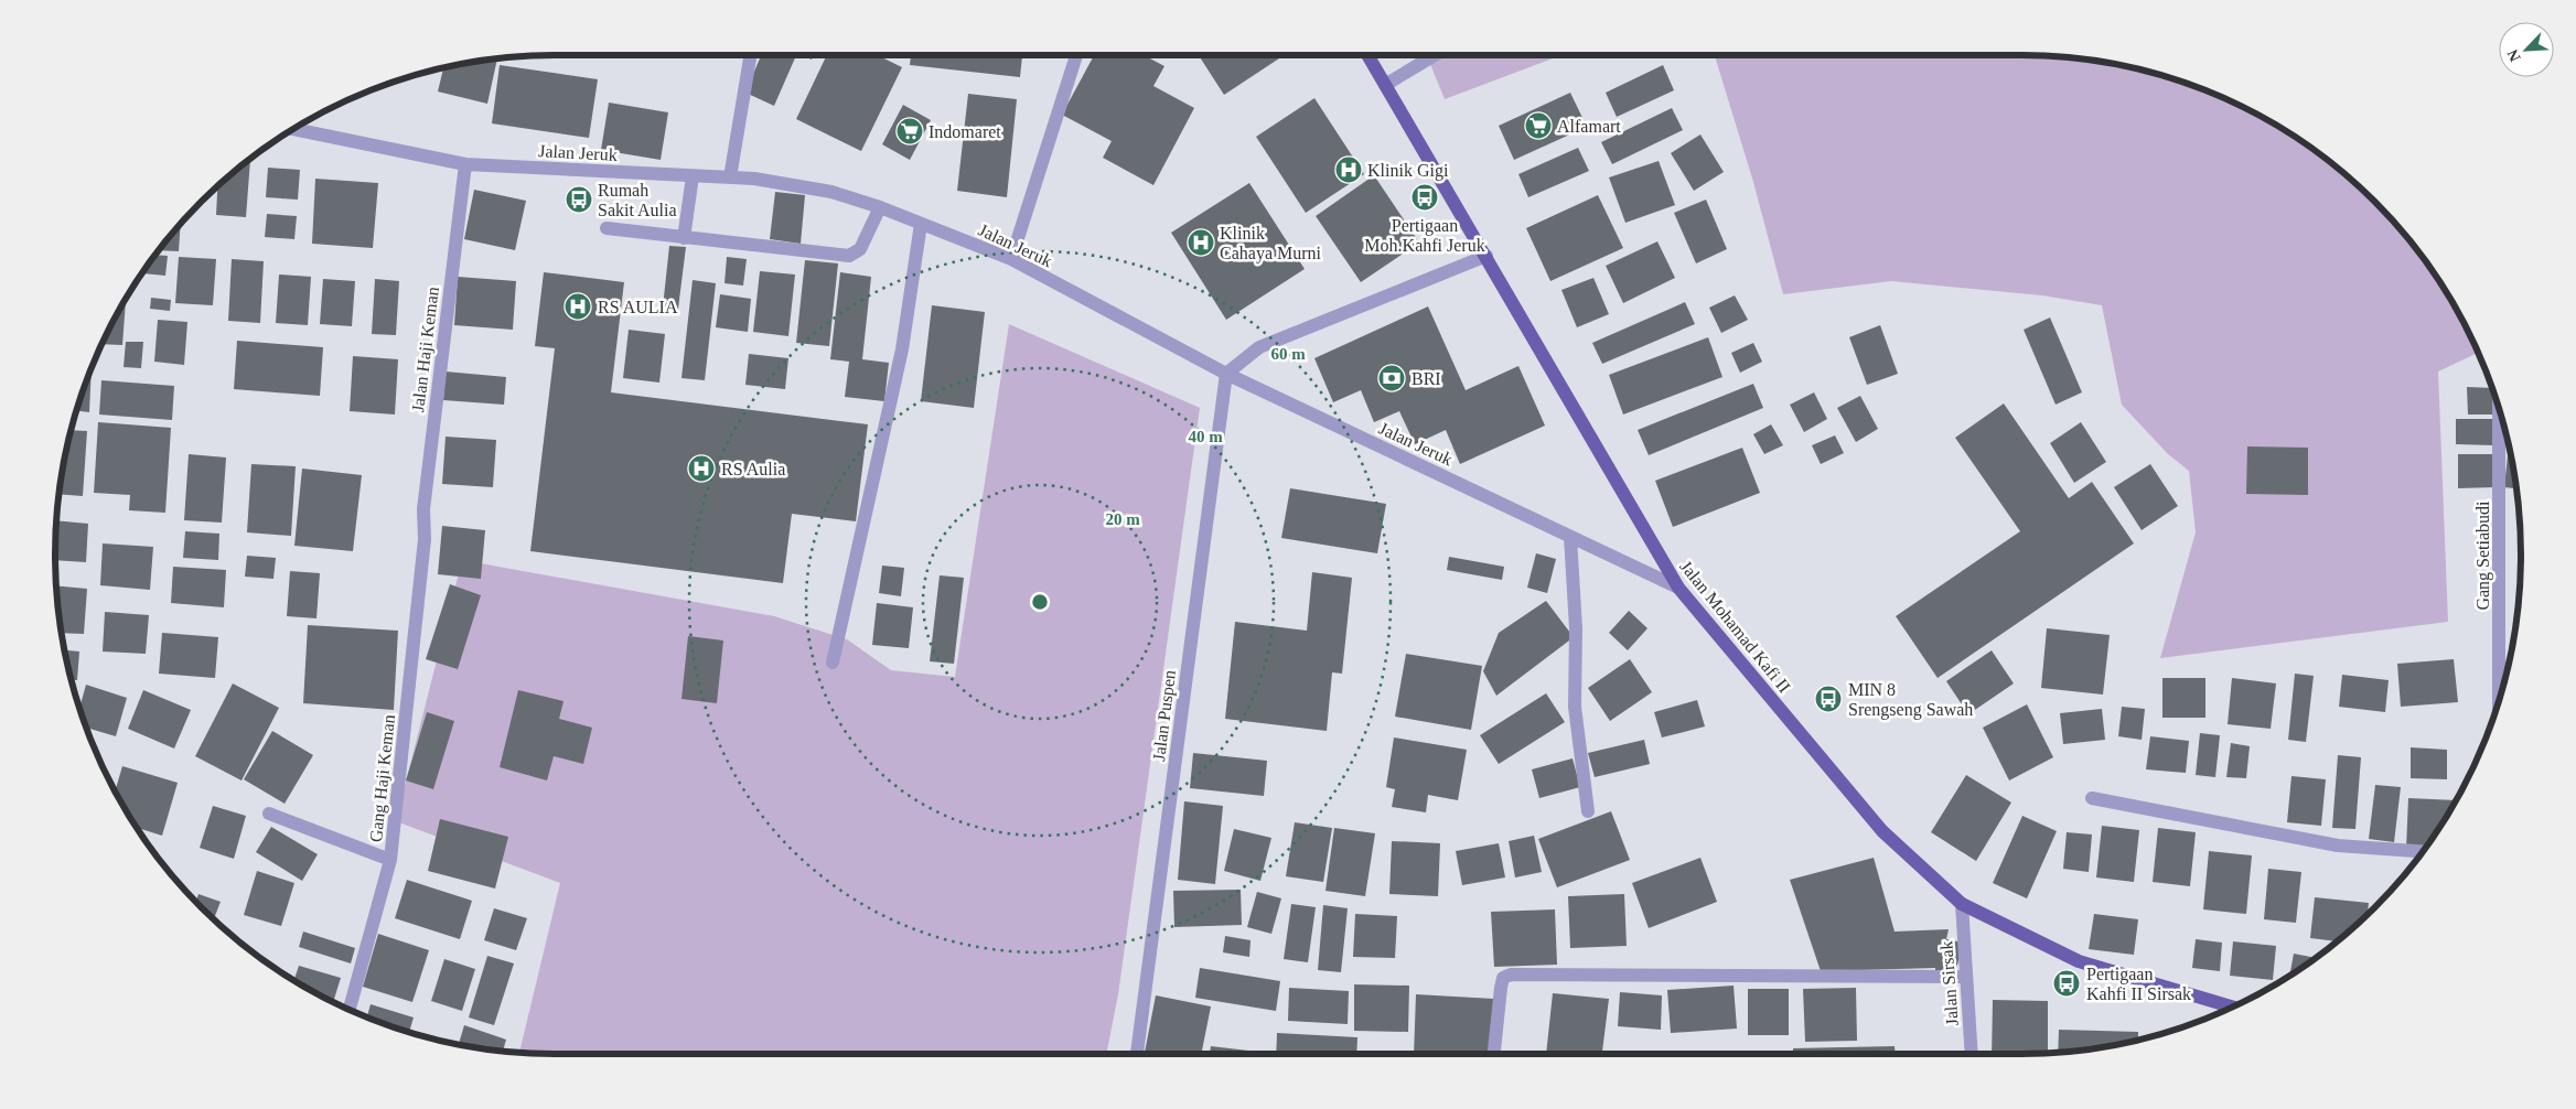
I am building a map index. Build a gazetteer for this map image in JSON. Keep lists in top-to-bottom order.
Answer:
{
  "streets": {
    "main road": ["Jalan Mohamad Kafi II"],
    "street": [
      "Jalan Jeruk",
      "Jalan Haji Keman",
      "Gang Setiabudi",
      "Jalan Puspen",
      "Gang Haji Keman",
      "Jalan Sirsak"
    ]
  },
  "crossings": [
    ["Jalan Jeruk", "Jalan Haji Keman"],
    ["Jalan Jeruk", "Jalan Mohamad Kafi II"],
    ["Jalan Jeruk", "Jalan Puspen"],
    ["Jalan Haji Keman", "Gang Haji Keman"],
    ["Jalan Mohamad Kafi II", "Jalan Sirsak"]
  ],
  "places": {
    "supermarket": ["Alfamart", "Indomaret"],
    "hospital": [
      "Klinik Gigi",
      "Klinik Cahaya Murni",
      "RS AULIA",
      "RS Aulia"
    ],
    "bus stop": [
      "Pertigaan Moh.Kahfi Jeruk",
      "Rumah Sakit Aulia",
      "MIN 8 Srengseng Sawah",
      "Pertigaan Kahfi II Sirsak"
    ],
    "bank": ["BRI"]
  },
  "north": "bottom left",
  "rings": ["60 m", "40 m", "20 m"]
}
